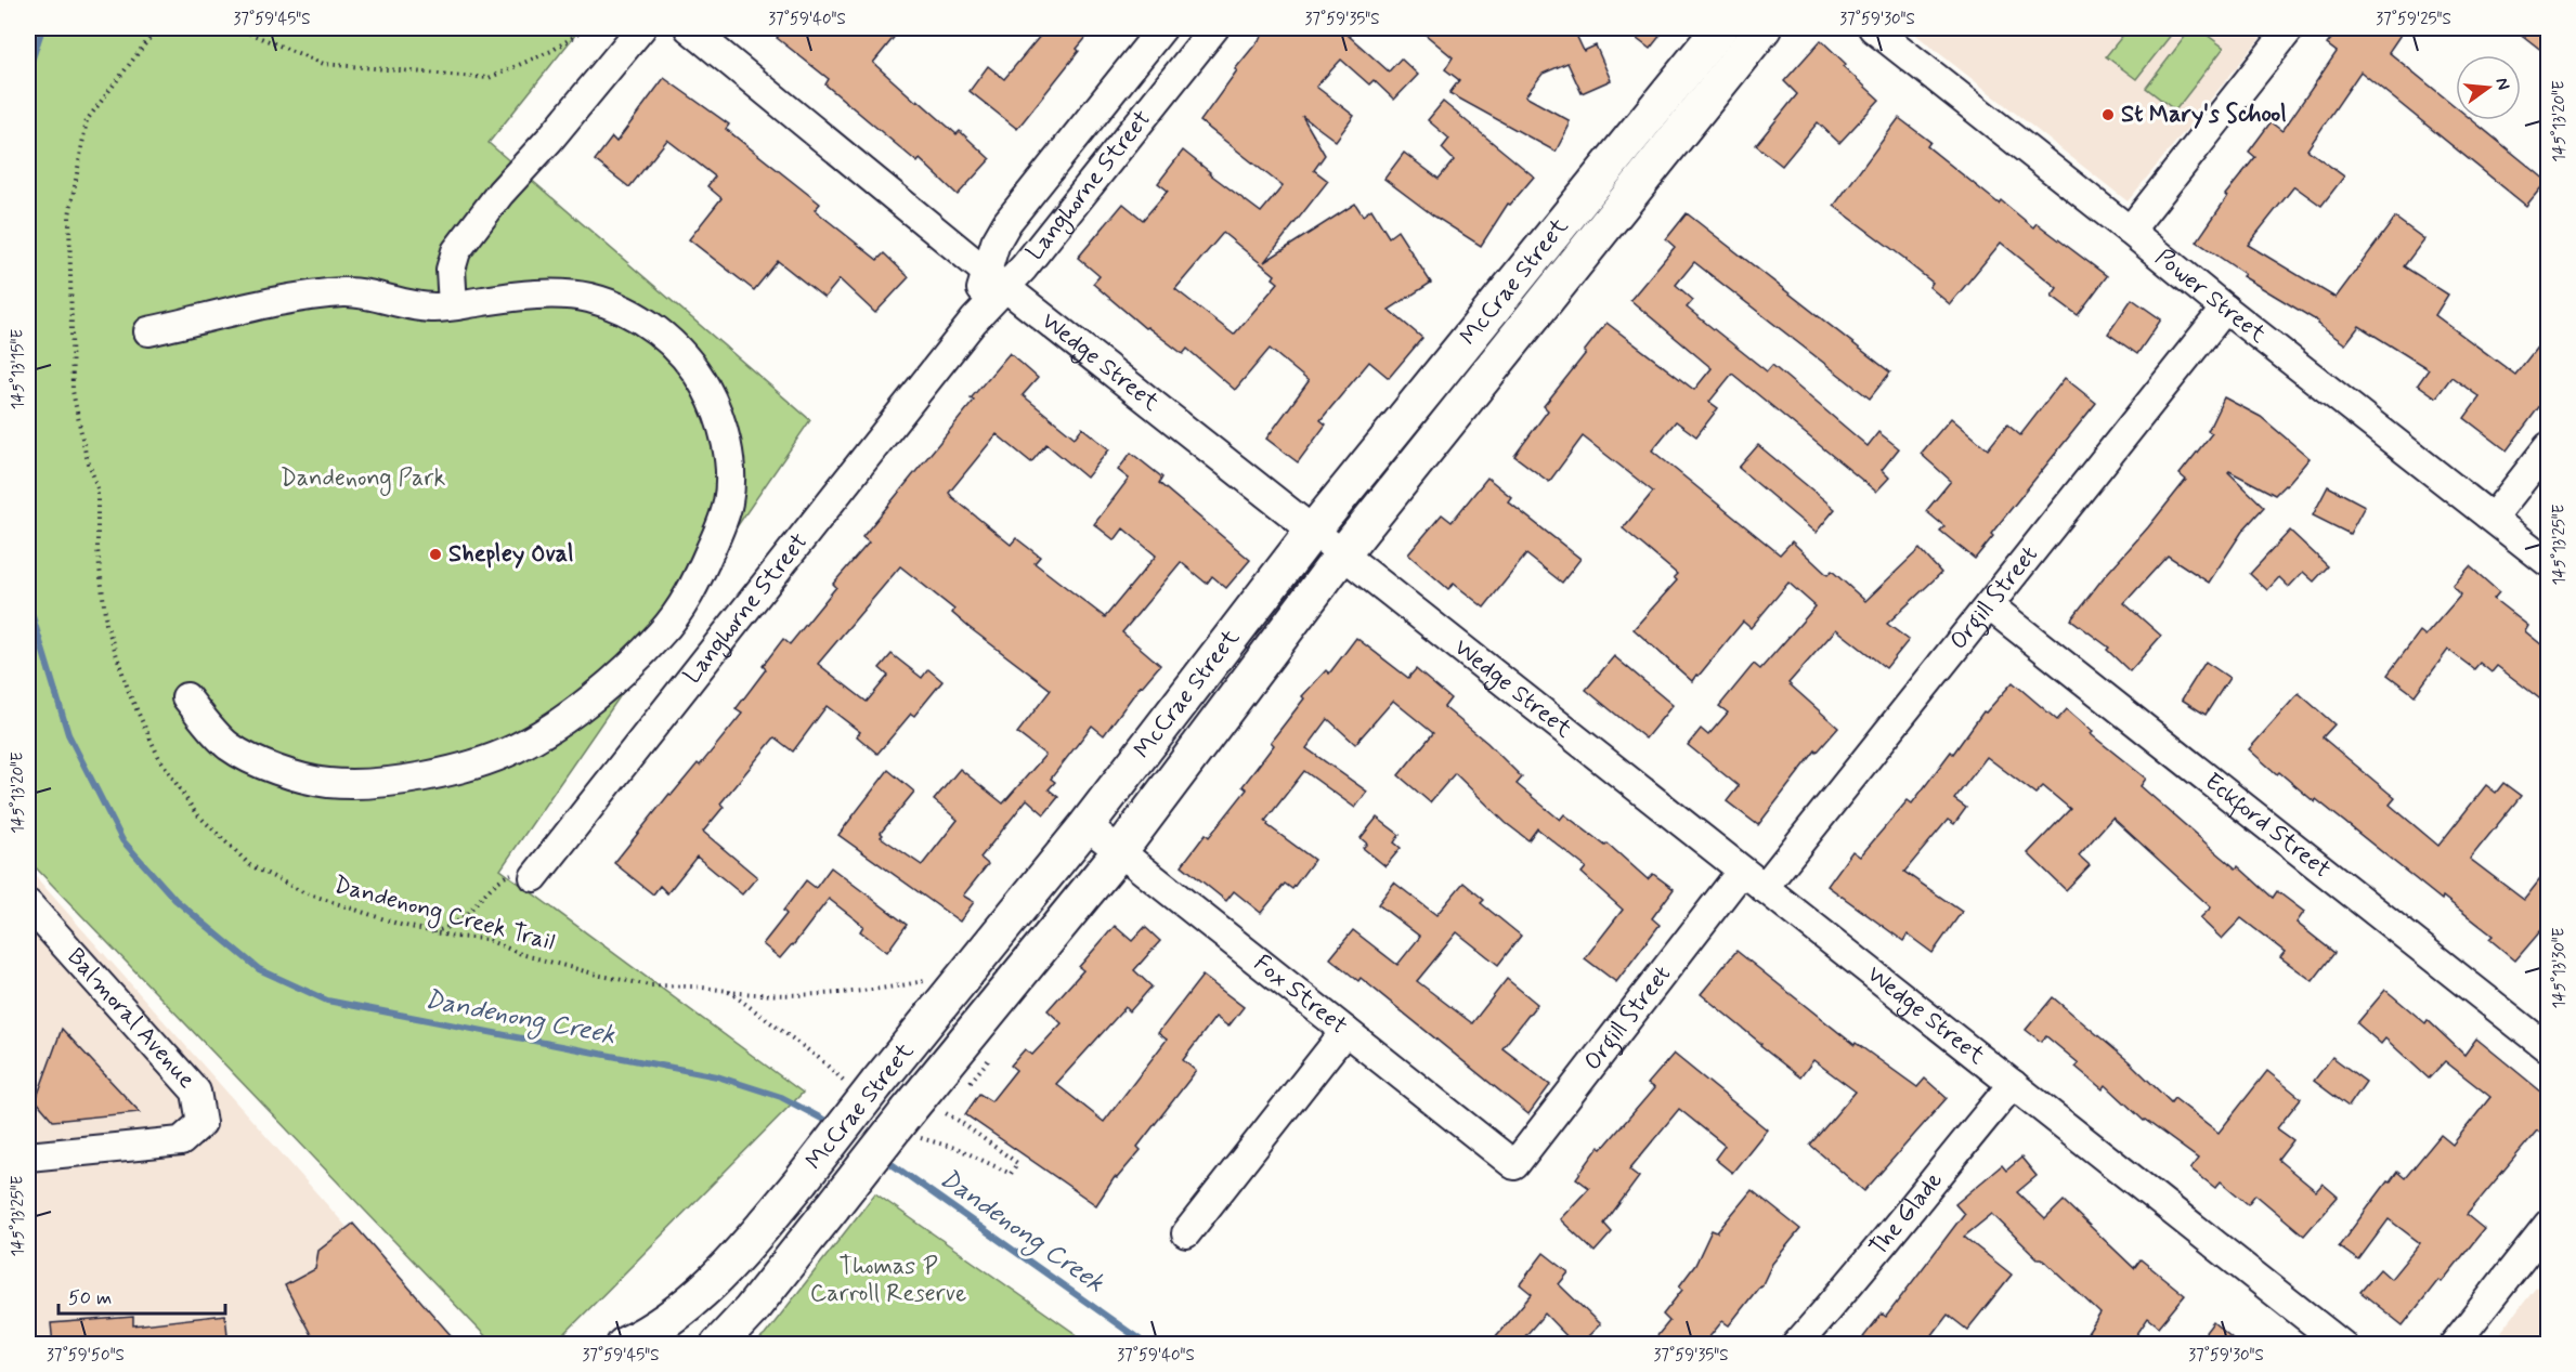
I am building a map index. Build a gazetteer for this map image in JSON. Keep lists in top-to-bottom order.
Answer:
{
  "streets": {
    "main road": ["McCrae Street"],
    "street": [
      "Langhorne Street",
      "Power Street",
      "Wedge Street",
      "Orgill Street",
      "Eckford Street",
      "Fox Street",
      "Balmoral Avenue",
      "The Glade"
    ],
    "path": ["Dandenong Creek Trail"]
  },
  "crossings": [
    ["Langhorne Street", "Wedge Street"],
    ["McCrae Street", "Wedge Street"],
    ["McCrae Street", "Fox Street"],
    ["Power Street", "Orgill Street"],
    ["Wedge Street", "Orgill Street"],
    ["Wedge Street", "The Glade"],
    ["Orgill Street", "Eckford Street"],
    ["Orgill Street", "Fox Street"]
  ],
  "water": ["Dandenong Creek"],
  "parks": ["Dandenong Park", "Thomas P Carroll Reserve"],
  "places": ["St Mary's School", "Shepley Oval"],
  "scale_bar": "50 m",
  "north": "right",
  "coordinates": [
    "37°59'45\"S",
    "37°59'40\"S",
    "37°59'35\"S",
    "37°59'30\"S",
    "37°59'25\"S",
    "145°13'20\"E",
    "145°13'15\"E",
    "145°13'25\"E",
    "145°13'30\"E",
    "37°59'50\"S"
  ]
}
